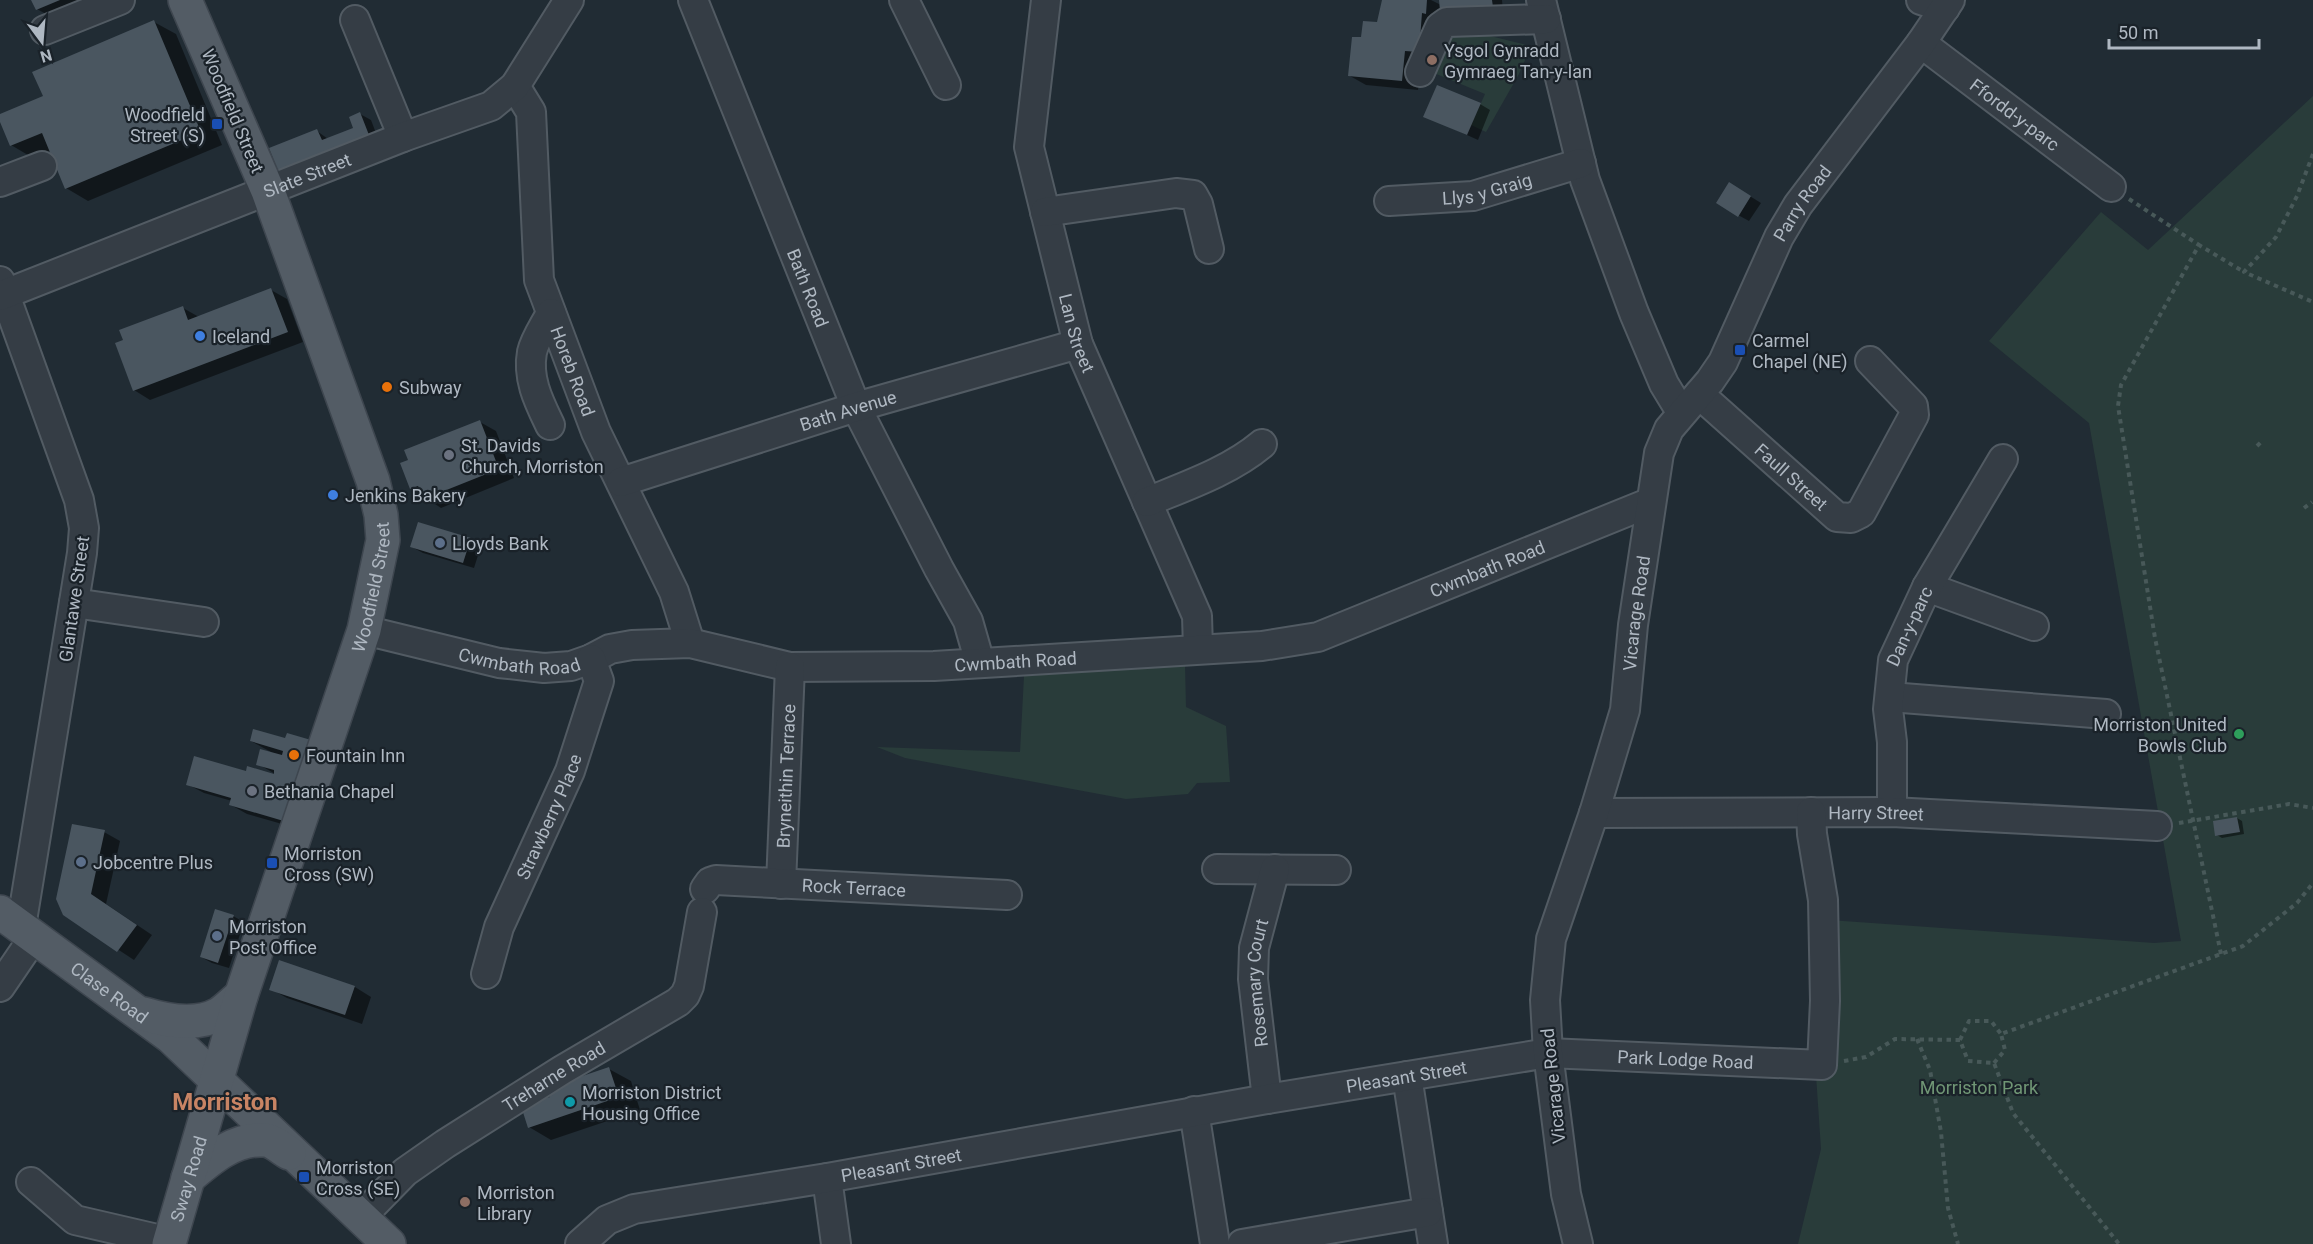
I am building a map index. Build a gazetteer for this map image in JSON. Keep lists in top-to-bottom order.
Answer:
{
  "streets": {
    "main road": ["Woodfield Street", "Clase Road", "Sway Road"],
    "street": [
      "Ffordd-y-parc",
      "Slate Street",
      "Llys y Graig",
      "Parry Road",
      "Bath Road",
      "Lan Street",
      "Horeb Road",
      "Bath Avenue",
      "Faull Street",
      "Cwmbath Road",
      "Glantawe Street",
      "Vicarage Road",
      "Dan-y-parc",
      "Bryneithin Terrace",
      "Harry Street",
      "Strawberry Place",
      "Rock Terrace",
      "Rosemary Court",
      "Park Lodge Road",
      "Treharne Road",
      "Pleasant Street"
    ]
  },
  "crossings": [
    ["Woodfield Street", "Slate Street"],
    ["Woodfield Street", "Cwmbath Road"],
    ["Woodfield Street", "Clase Road"],
    ["Woodfield Street", "Sway Road"],
    ["Ffordd-y-parc", "Parry Road"],
    ["Slate Street", "Horeb Road"],
    ["Slate Street", "Glantawe Street"],
    ["Parry Road", "Faull Street"],
    ["Parry Road", "Vicarage Road"],
    ["Bath Road", "Bath Avenue"],
    ["Bath Road", "Cwmbath Road"],
    ["Lan Street", "Bath Avenue"],
    ["Lan Street", "Cwmbath Road"],
    ["Horeb Road", "Bath Avenue"],
    ["Horeb Road", "Cwmbath Road"],
    ["Faull Street", "Vicarage Road"],
    ["Cwmbath Road", "Vicarage Road"],
    ["Cwmbath Road", "Bryneithin Terrace"],
    ["Cwmbath Road", "Strawberry Place"],
    ["Glantawe Street", "Clase Road"],
    ["Vicarage Road", "Harry Street"],
    ["Vicarage Road", "Park Lodge Road"],
    ["Vicarage Road", "Pleasant Street"],
    ["Dan-y-parc", "Harry Street"],
    ["Bryneithin Terrace", "Rock Terrace"],
    ["Rock Terrace", "Treharne Road"],
    ["Rosemary Court", "Pleasant Street"],
    ["Clase Road", "Sway Road"],
    ["Park Lodge Road", "Pleasant Street"]
  ],
  "districts": ["Morriston"],
  "parks": ["Morriston Park"],
  "places": {
    "other": [
      "Ysgol Gynradd Gymraeg Tan-y-lan",
      "Iceland",
      "Subway",
      "St. Davids Church, Morriston",
      "Jenkins Bakery",
      "Lloyds Bank",
      "Morriston United Bowls Club",
      "Fountain Inn",
      "Bethania Chapel",
      "Jobcentre Plus",
      "Morriston Post Office",
      "Morriston District Housing Office",
      "Morriston Library"
    ],
    "transit": [
      "Woodfield Street (S)",
      "Carmel Chapel (NE)",
      "Morriston Cross (SW)",
      "Morriston Cross (SE)"
    ]
  },
  "scale_bar": "50 m",
  "north": "bottom"
}
